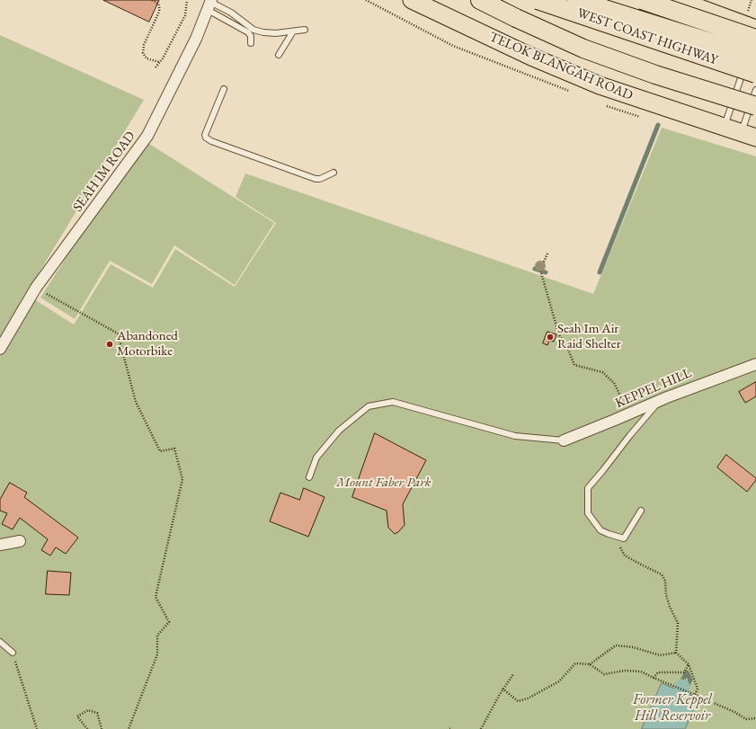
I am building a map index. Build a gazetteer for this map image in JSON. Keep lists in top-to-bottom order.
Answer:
{
  "streets": {
    "highway": ["WEST COAST HIGHWAY"],
    "main road": ["TELOK BLANGAH ROAD"],
    "street": ["SEAH IM ROAD", "KEPPEL HILL"]
  },
  "water": ["Former Keppel Hill Reservoir"],
  "parks": ["Mount Faber Park"],
  "places": ["Seah Im Air Raid Shelter", "Abandoned Motorbike"]
}
